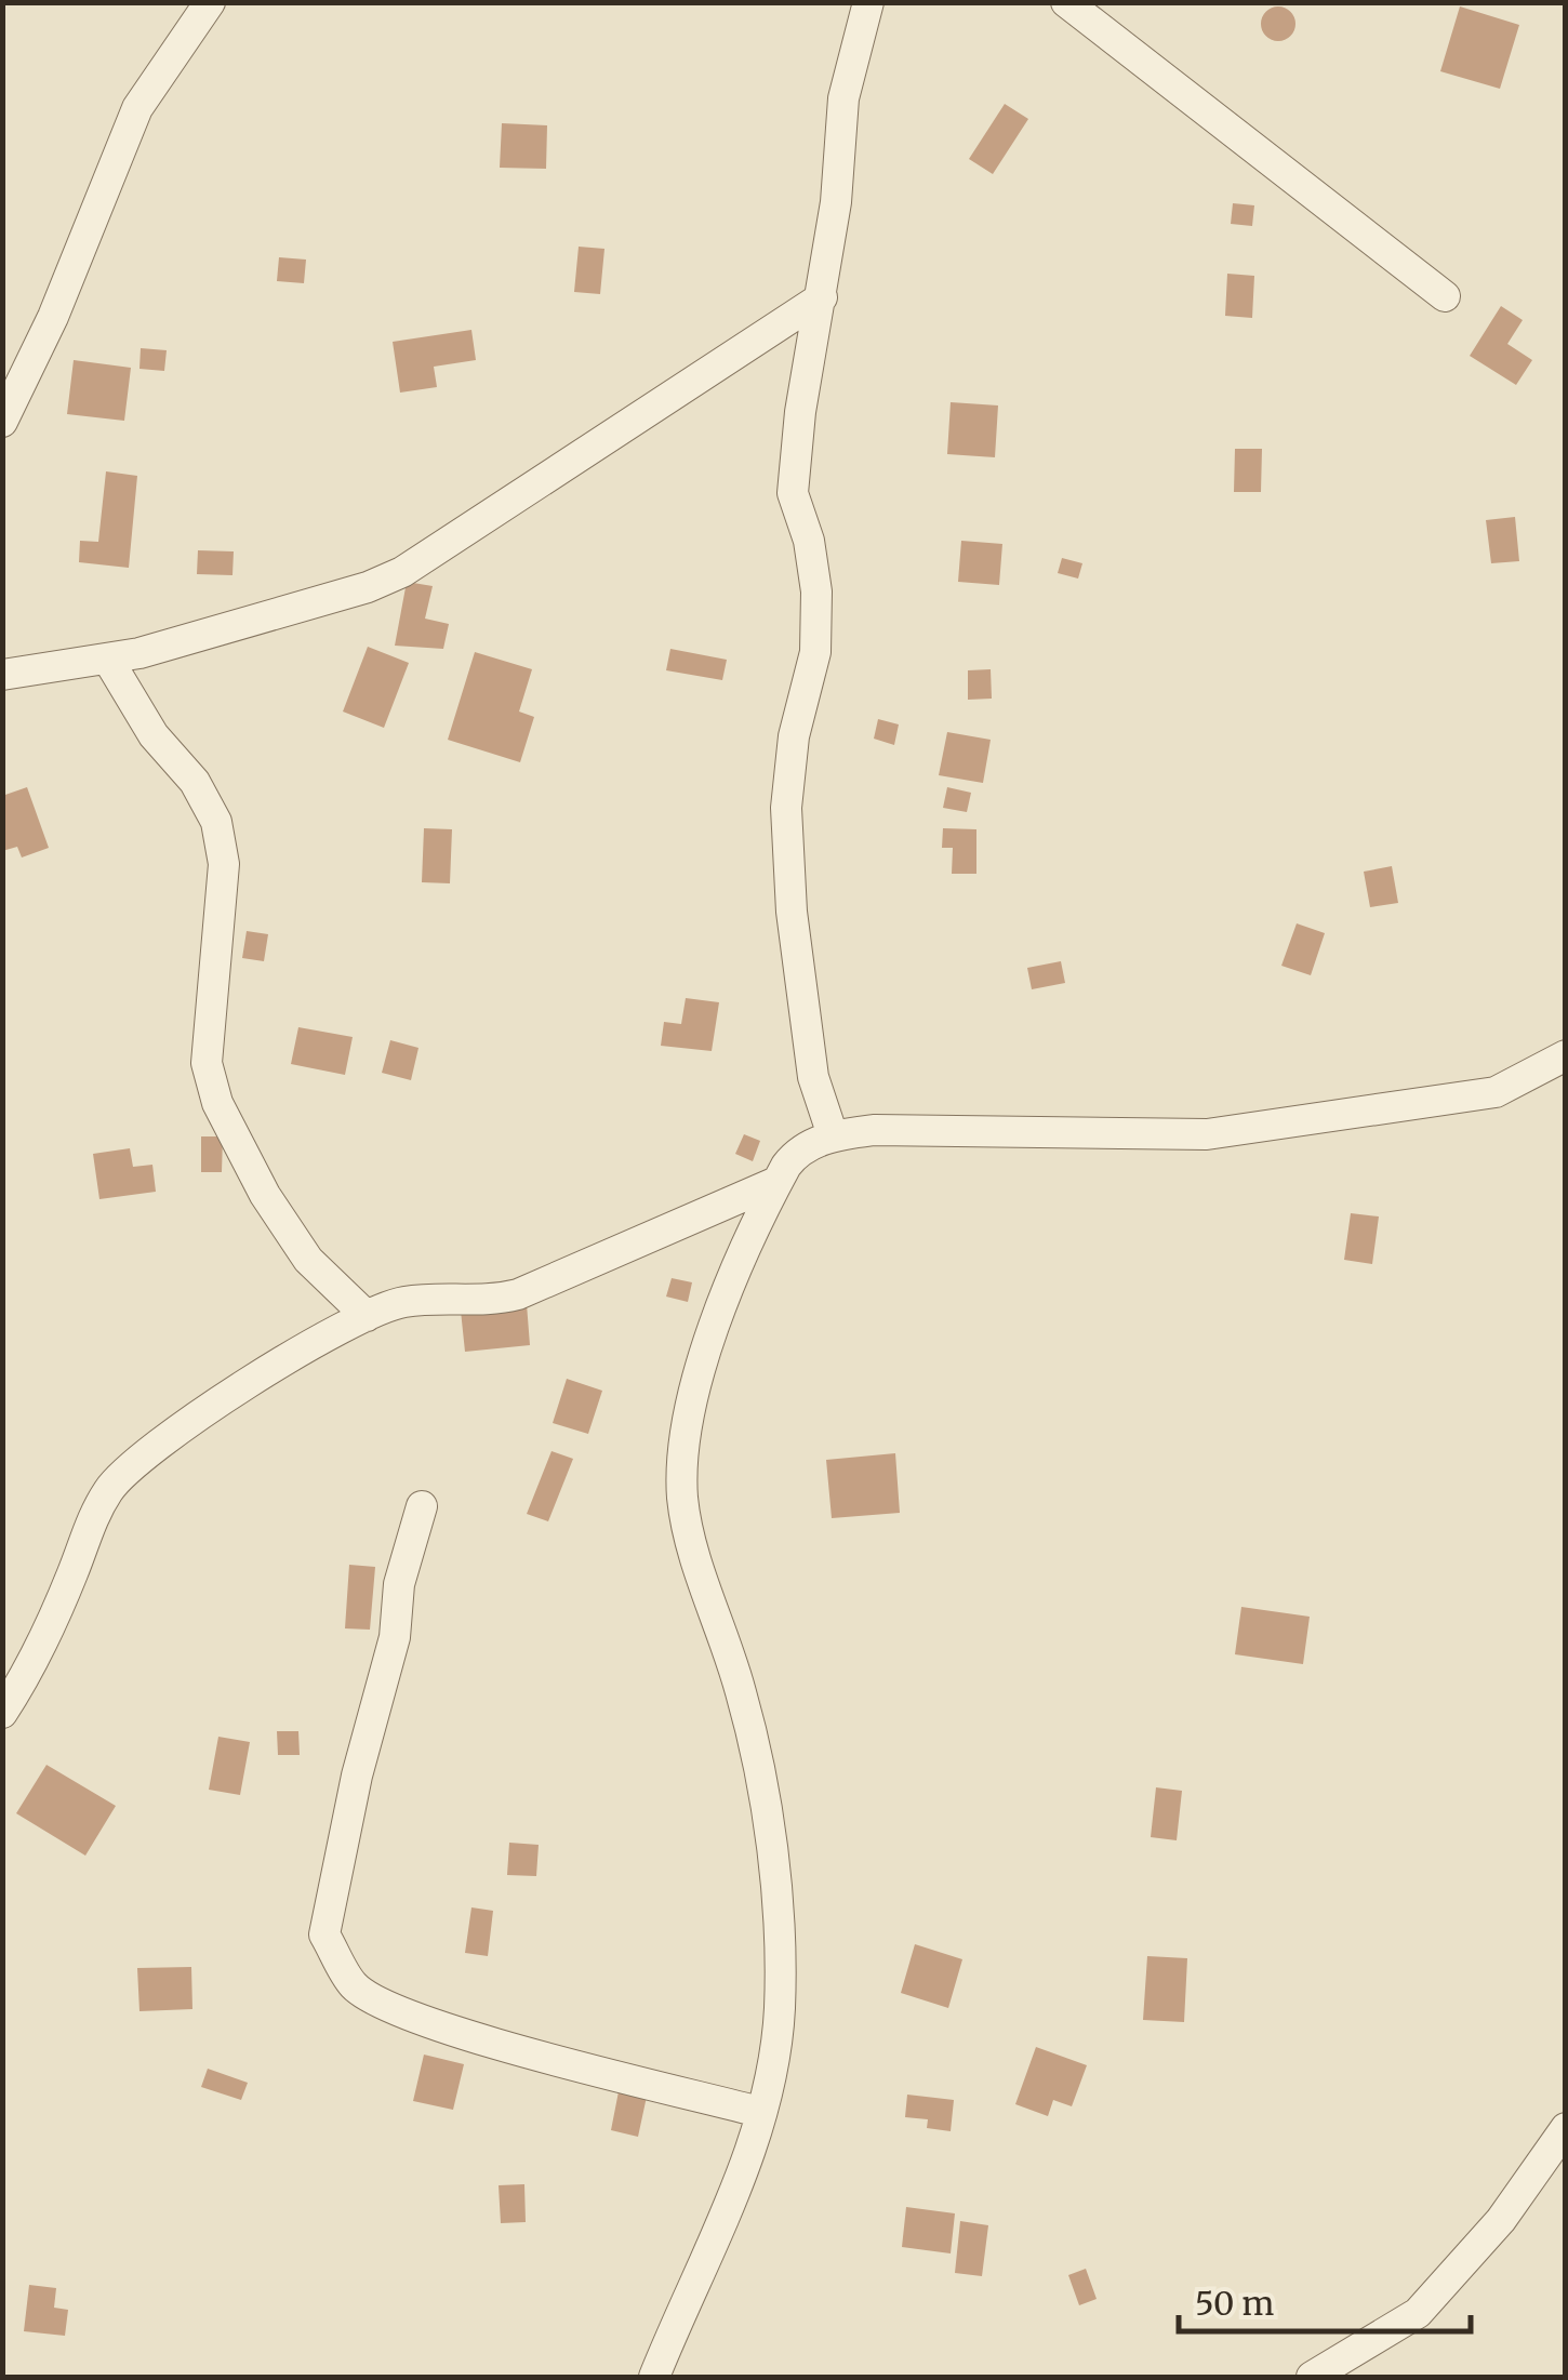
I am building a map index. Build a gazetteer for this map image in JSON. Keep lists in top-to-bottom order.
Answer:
{
  "scale_bar": "50 m"
}
